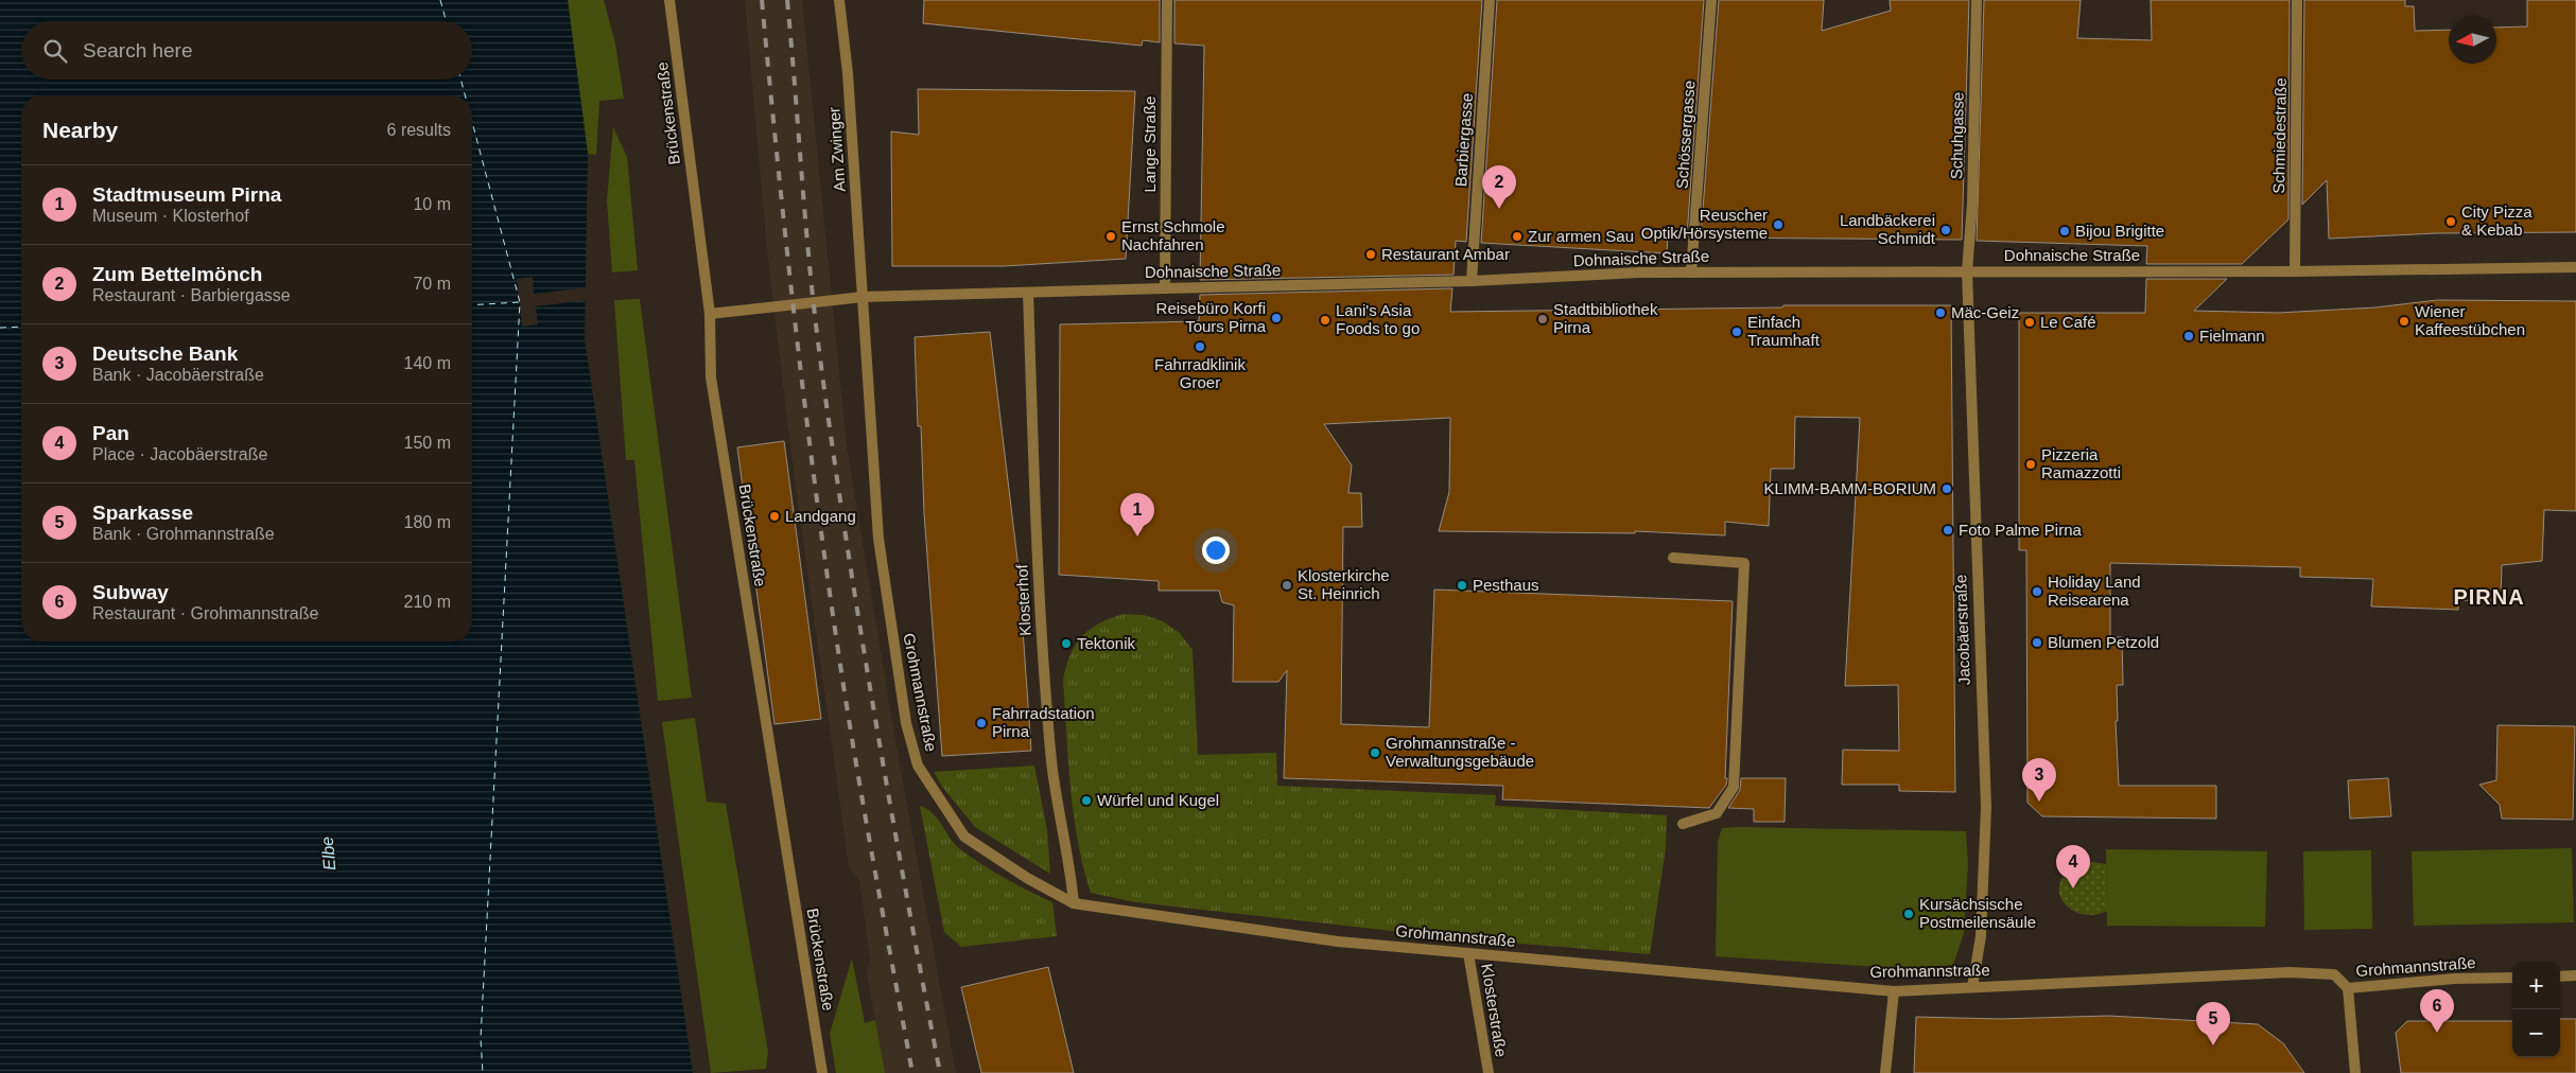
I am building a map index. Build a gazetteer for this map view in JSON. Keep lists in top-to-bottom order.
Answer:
{
  "streets": {
    "street": [
      "Brückenstraße",
      "Schössergasse",
      "Schuhgasse",
      "Schmiedestraße",
      "Barbiergasse",
      "Lange Straße",
      "Am Zwinger",
      "Dohnaische Straße",
      "Klosterhof",
      "Jacobäerstraße",
      "Grohmannstraße",
      "Klosterstraße"
    ]
  },
  "crossings": [
    ["Brückenstraße", "Dohnaische Straße"],
    ["Schössergasse", "Dohnaische Straße"],
    ["Schuhgasse", "Dohnaische Straße"],
    ["Schuhgasse", "Jacobäerstraße"],
    ["Schmiedestraße", "Dohnaische Straße"],
    ["Barbiergasse", "Dohnaische Straße"],
    ["Lange Straße", "Dohnaische Straße"],
    ["Am Zwinger", "Dohnaische Straße"],
    ["Am Zwinger", "Grohmannstraße"],
    ["Dohnaische Straße", "Klosterhof"],
    ["Dohnaische Straße", "Jacobäerstraße"],
    ["Dohnaische Straße", "Grohmannstraße"],
    ["Klosterhof", "Grohmannstraße"],
    ["Jacobäerstraße", "Grohmannstraße"],
    ["Grohmannstraße", "Klosterstraße"]
  ],
  "districts": ["PIRNA"],
  "water": ["Elbe"],
  "places": [
    "City Pizza & Kebab",
    "Reuscher Optik/Hörsysteme",
    "Landbäckerei Schmidt",
    "Bijou Brigitte",
    "Ernst Schmole Nachfahren",
    "Zur armen Sau",
    "Restaurant Ambar",
    "Mäc-Geiz",
    "Reisebüro Korfi Tours Pirna",
    "Stadtbibliothek Pirna",
    "Lani's Asia Foods to go",
    "Wiener Kaffeestübchen",
    "Le Café",
    "Einfach Traumhaft",
    "Fielmann",
    "Fahrradklinik Groer",
    "Pizzeria Ramazzotti",
    "KLIMM-BAMM-BORIUM",
    "Landgang",
    "Foto Palme Pirna",
    "Klosterkirche St. Heinrich",
    "Pesthaus",
    "Holiday Land Reisearena",
    "Blumen Petzold",
    "Tektonik",
    "Fahrradstation Pirna",
    "Grohmannstraße - Verwaltungsgebäude",
    "Würfel und Kugel",
    "Kursächsische Postmeilensäule"
  ],
  "north": "left",
  "page": {
    "search": "Search here",
    "heading": ["Nearby", "6 results"],
    "list": [
      {
        "mark": "1",
        "name": "Stadtmuseum Pirna",
        "note": "Museum · Klosterhof",
        "value": "10 m"
      },
      {
        "mark": "2",
        "name": "Zum Bettelmönch",
        "note": "Restaurant · Barbiergasse",
        "value": "70 m"
      },
      {
        "mark": "3",
        "name": "Deutsche Bank",
        "note": "Bank · Jacobäerstraße",
        "value": "140 m"
      },
      {
        "mark": "4",
        "name": "Pan",
        "note": "Place · Jacobäerstraße",
        "value": "150 m"
      },
      {
        "mark": "5",
        "name": "Sparkasse",
        "note": "Bank · Grohmannstraße",
        "value": "180 m"
      },
      {
        "mark": "6",
        "name": "Subway",
        "note": "Restaurant · Grohmannstraße",
        "value": "210 m"
      }
    ],
    "pins": [
      "2",
      "1",
      "3",
      "4",
      "6",
      "5"
    ],
    "map_buttons": ["+", "−"]
  }
}
